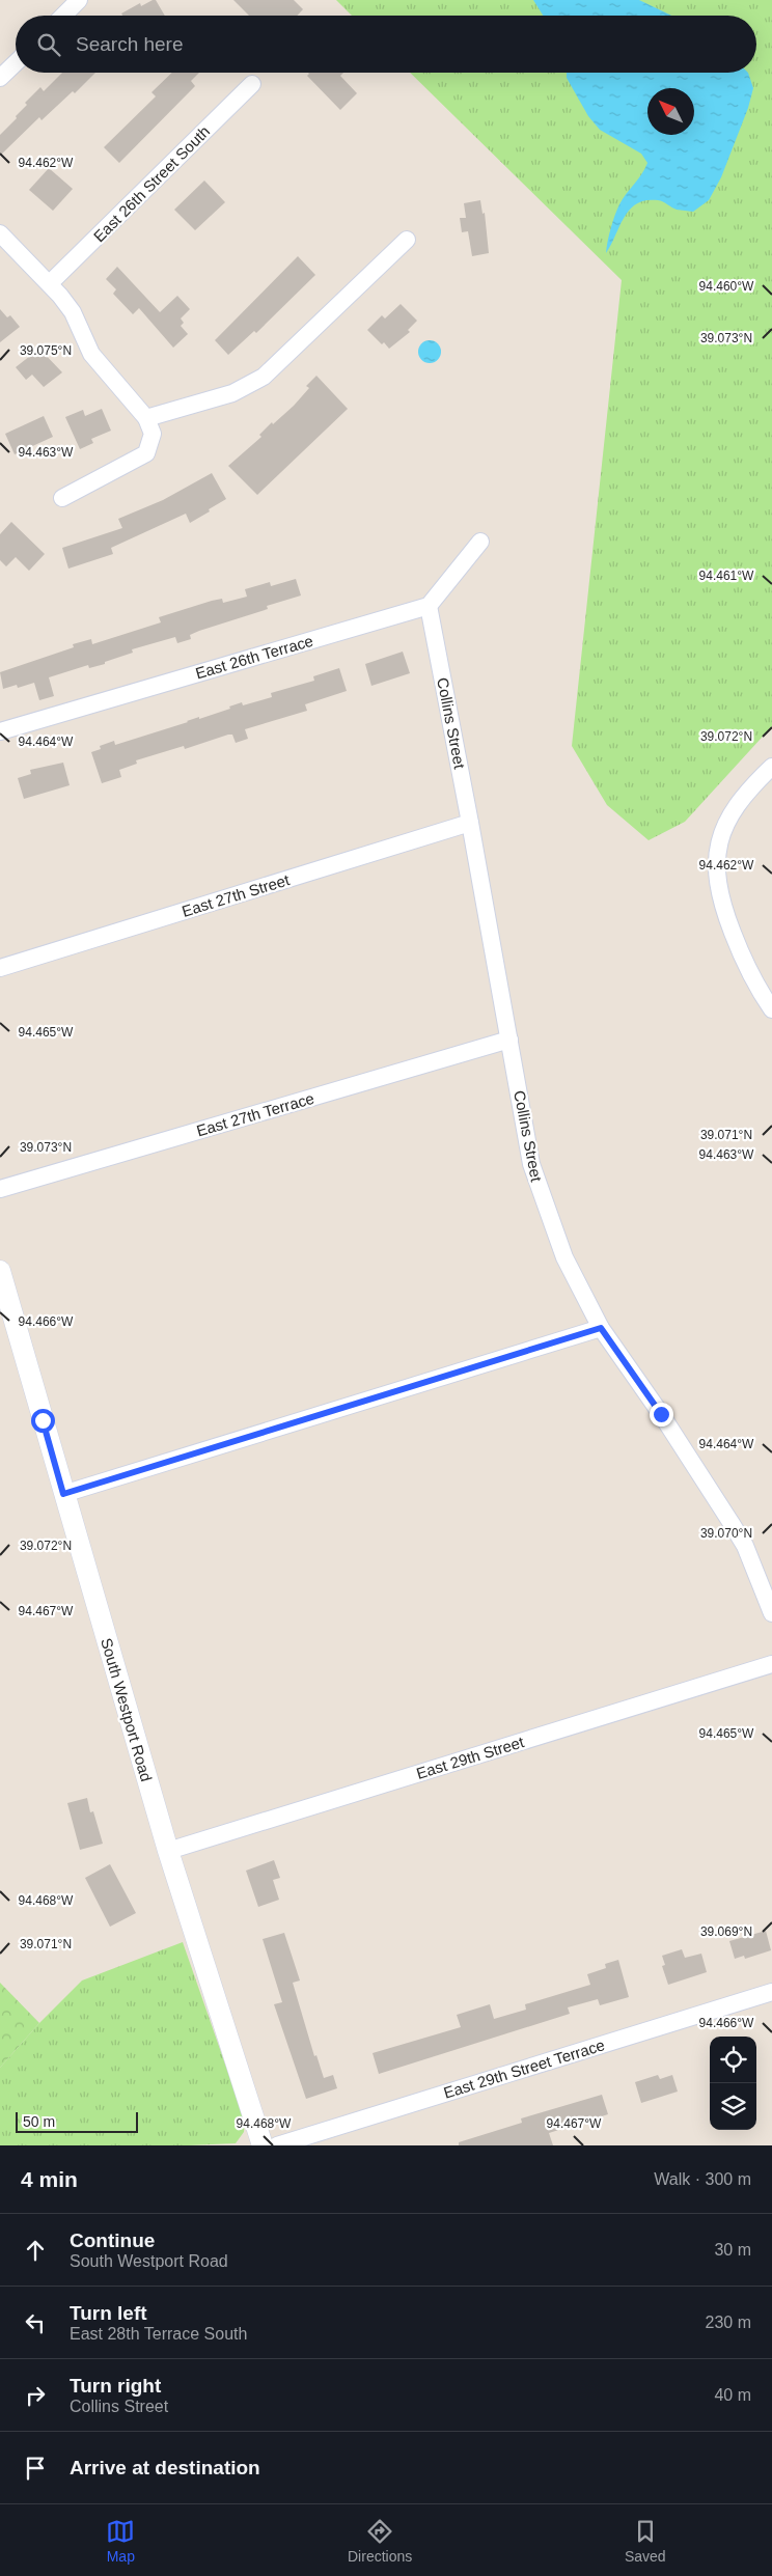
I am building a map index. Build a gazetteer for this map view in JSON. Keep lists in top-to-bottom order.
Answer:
{
  "streets": {
    "street": [
      "East 26th Street South",
      "East 26th Terrace",
      "Collins Street",
      "East 27th Street",
      "East 27th Terrace",
      "South Westport Road",
      "East 29th Street",
      "East 29th Street Terrace"
    ]
  },
  "crossings": [
    ["East 26th Terrace", "Collins Street"],
    ["Collins Street", "East 27th Street"],
    ["Collins Street", "East 27th Terrace"],
    ["South Westport Road", "East 29th Street"]
  ],
  "scale_bar": "50 m",
  "north": "top left",
  "page": {
    "search": "Search here",
    "scale": "50 m",
    "heading": ["4 min", "Walk · 300 m"],
    "list": [
      ["Continue", "South Westport Road", "30 m"],
      ["Turn left", "East 28th Terrace South", "230 m"],
      ["Turn right", "Collins Street", "40 m"],
      "Arrive at destination"
    ],
    "nav": ["Map", "Directions", "Saved"]
  },
  "coordinates": [
    "94.462°W",
    "94.460°W",
    "39.073°N",
    "39.075°N",
    "94.463°W",
    "94.461°W",
    "39.072°N",
    "94.464°W",
    "94.465°W",
    "39.071°N",
    "94.466°W",
    "39.070°N",
    "94.467°W",
    "94.468°W",
    "39.069°N"
  ]
}
